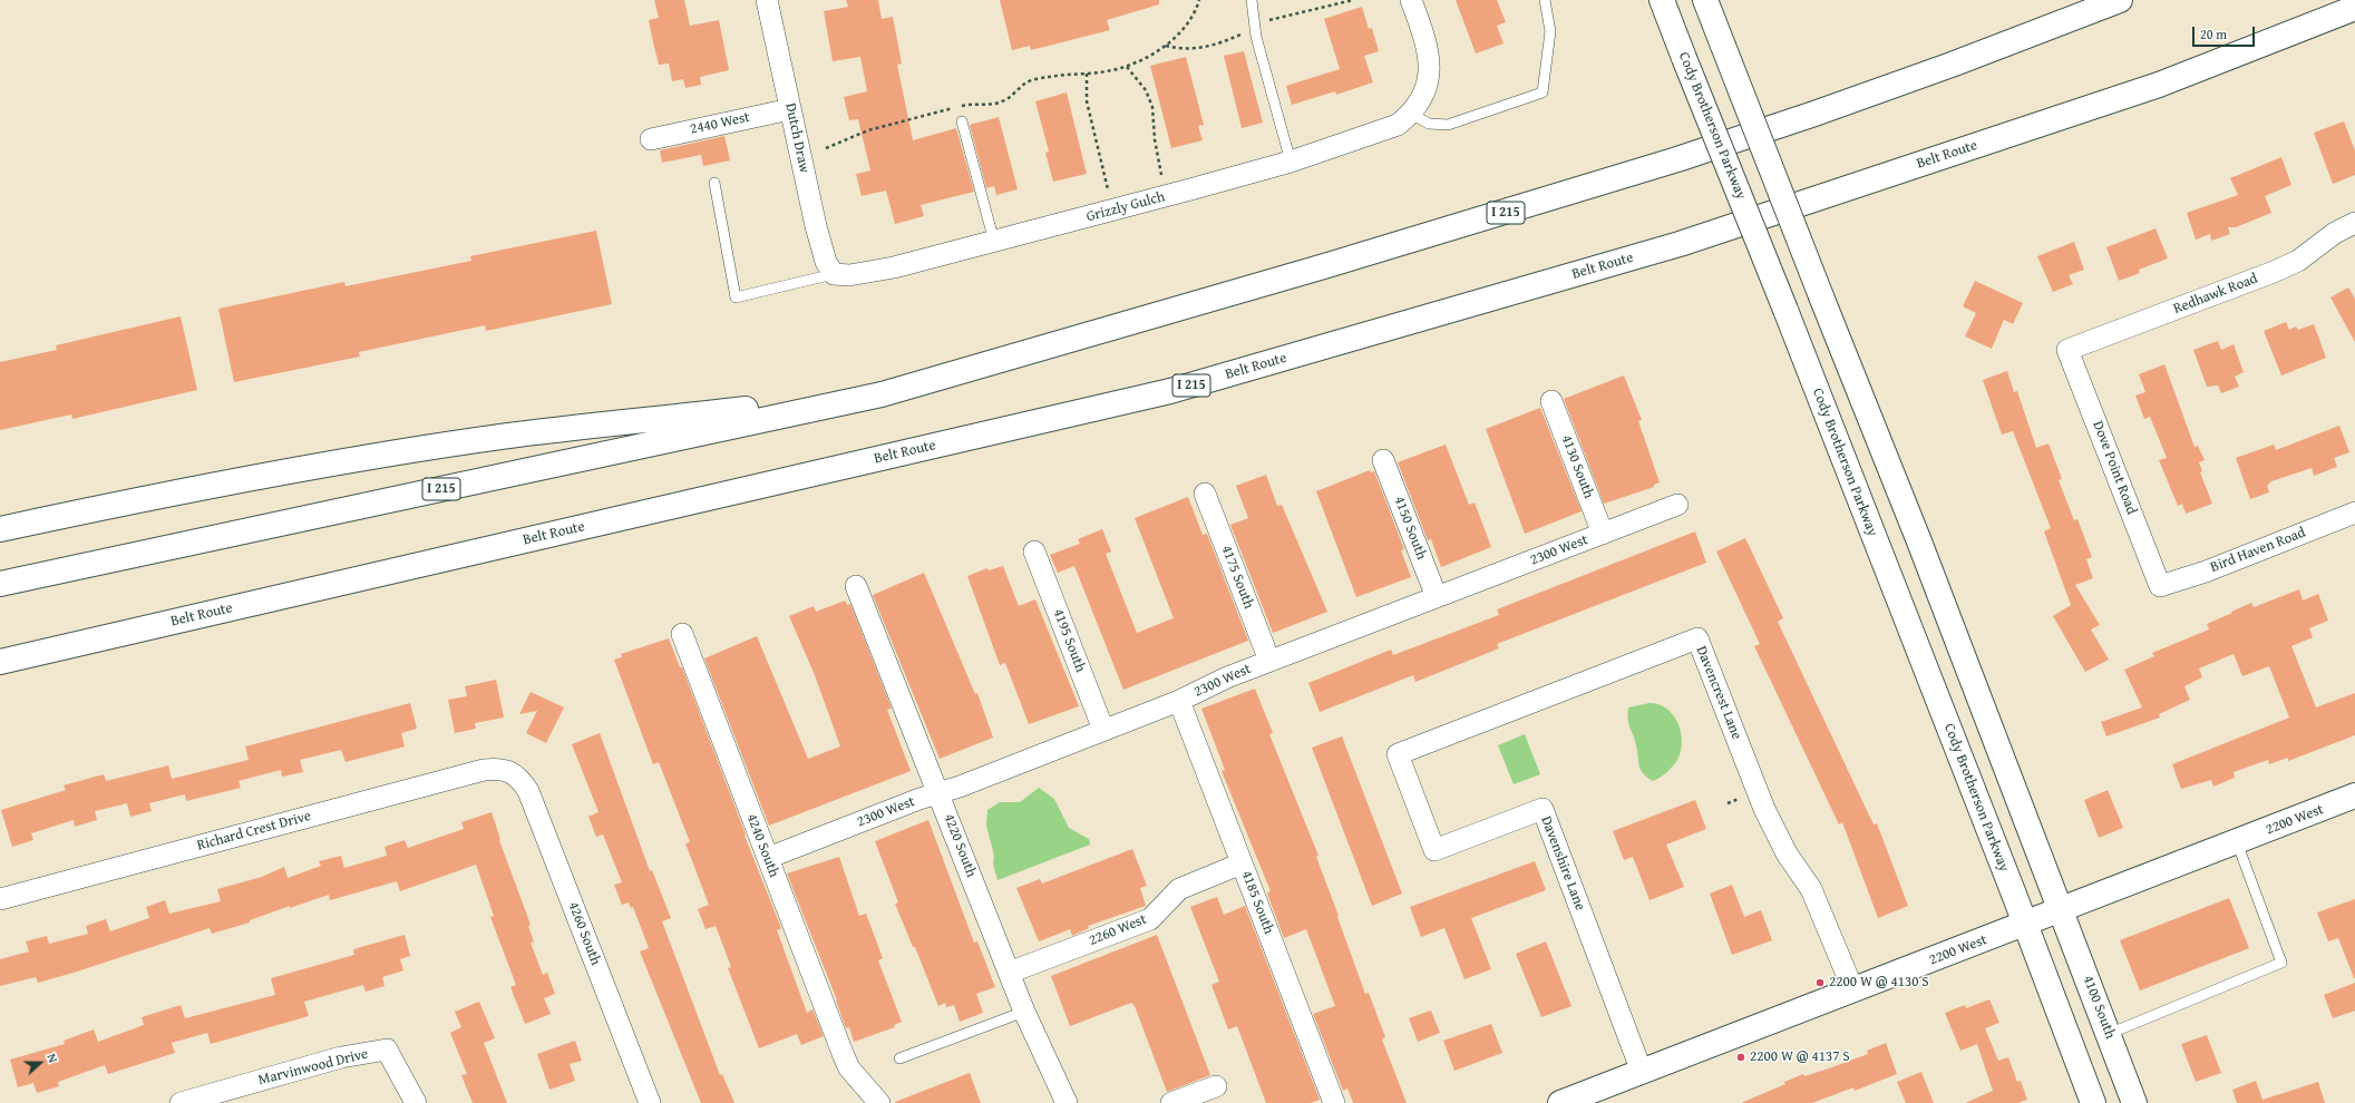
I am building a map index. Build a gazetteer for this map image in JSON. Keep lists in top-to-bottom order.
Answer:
{
  "streets": {
    "main road": [
      "Cody Brotherson Parkway",
      "Belt Route",
      "I 215",
      "2200 West",
      "4100 South"
    ],
    "street": [
      "2440 West",
      "Dutch Draw",
      "Grizzly Gulch",
      "Redhawk Road",
      "4130 South",
      "Dove Point Road",
      "4150 South",
      "2300 West",
      "Bird Haven Road",
      "4175 South",
      "4195 South",
      "Davencrest Lane",
      "Richard Crest Drive",
      "4240 South",
      "4220 South",
      "Davenshire Lane",
      "4185 South",
      "2260 West",
      "4260 South",
      "Marvinwood Drive"
    ]
  },
  "crossings": [
    ["2440 West", "Dutch Draw"],
    ["Cody Brotherson Parkway", "2200 West"],
    ["Dutch Draw", "Grizzly Gulch"],
    ["Redhawk Road", "Dove Point Road"],
    ["4130 South", "2300 West"],
    ["Dove Point Road", "Bird Haven Road"],
    ["4150 South", "2300 West"],
    ["2300 West", "4175 South"],
    ["2300 West", "4195 South"],
    ["2300 West", "4240 South"],
    ["2300 West", "4220 South"],
    ["2300 West", "4185 South"],
    ["Davencrest Lane", "2200 West"],
    ["Davencrest Lane", "Davenshire Lane"],
    ["2200 West", "Davenshire Lane"],
    ["2200 West", "4100 South"],
    ["Richard Crest Drive", "4260 South"],
    ["4220 South", "2260 West"],
    ["4185 South", "2260 West"]
  ],
  "places": ["2200 W @ 4130 S", "2200 W @ 4137 S"],
  "scale_bar": "20 m",
  "north": "right"
}
